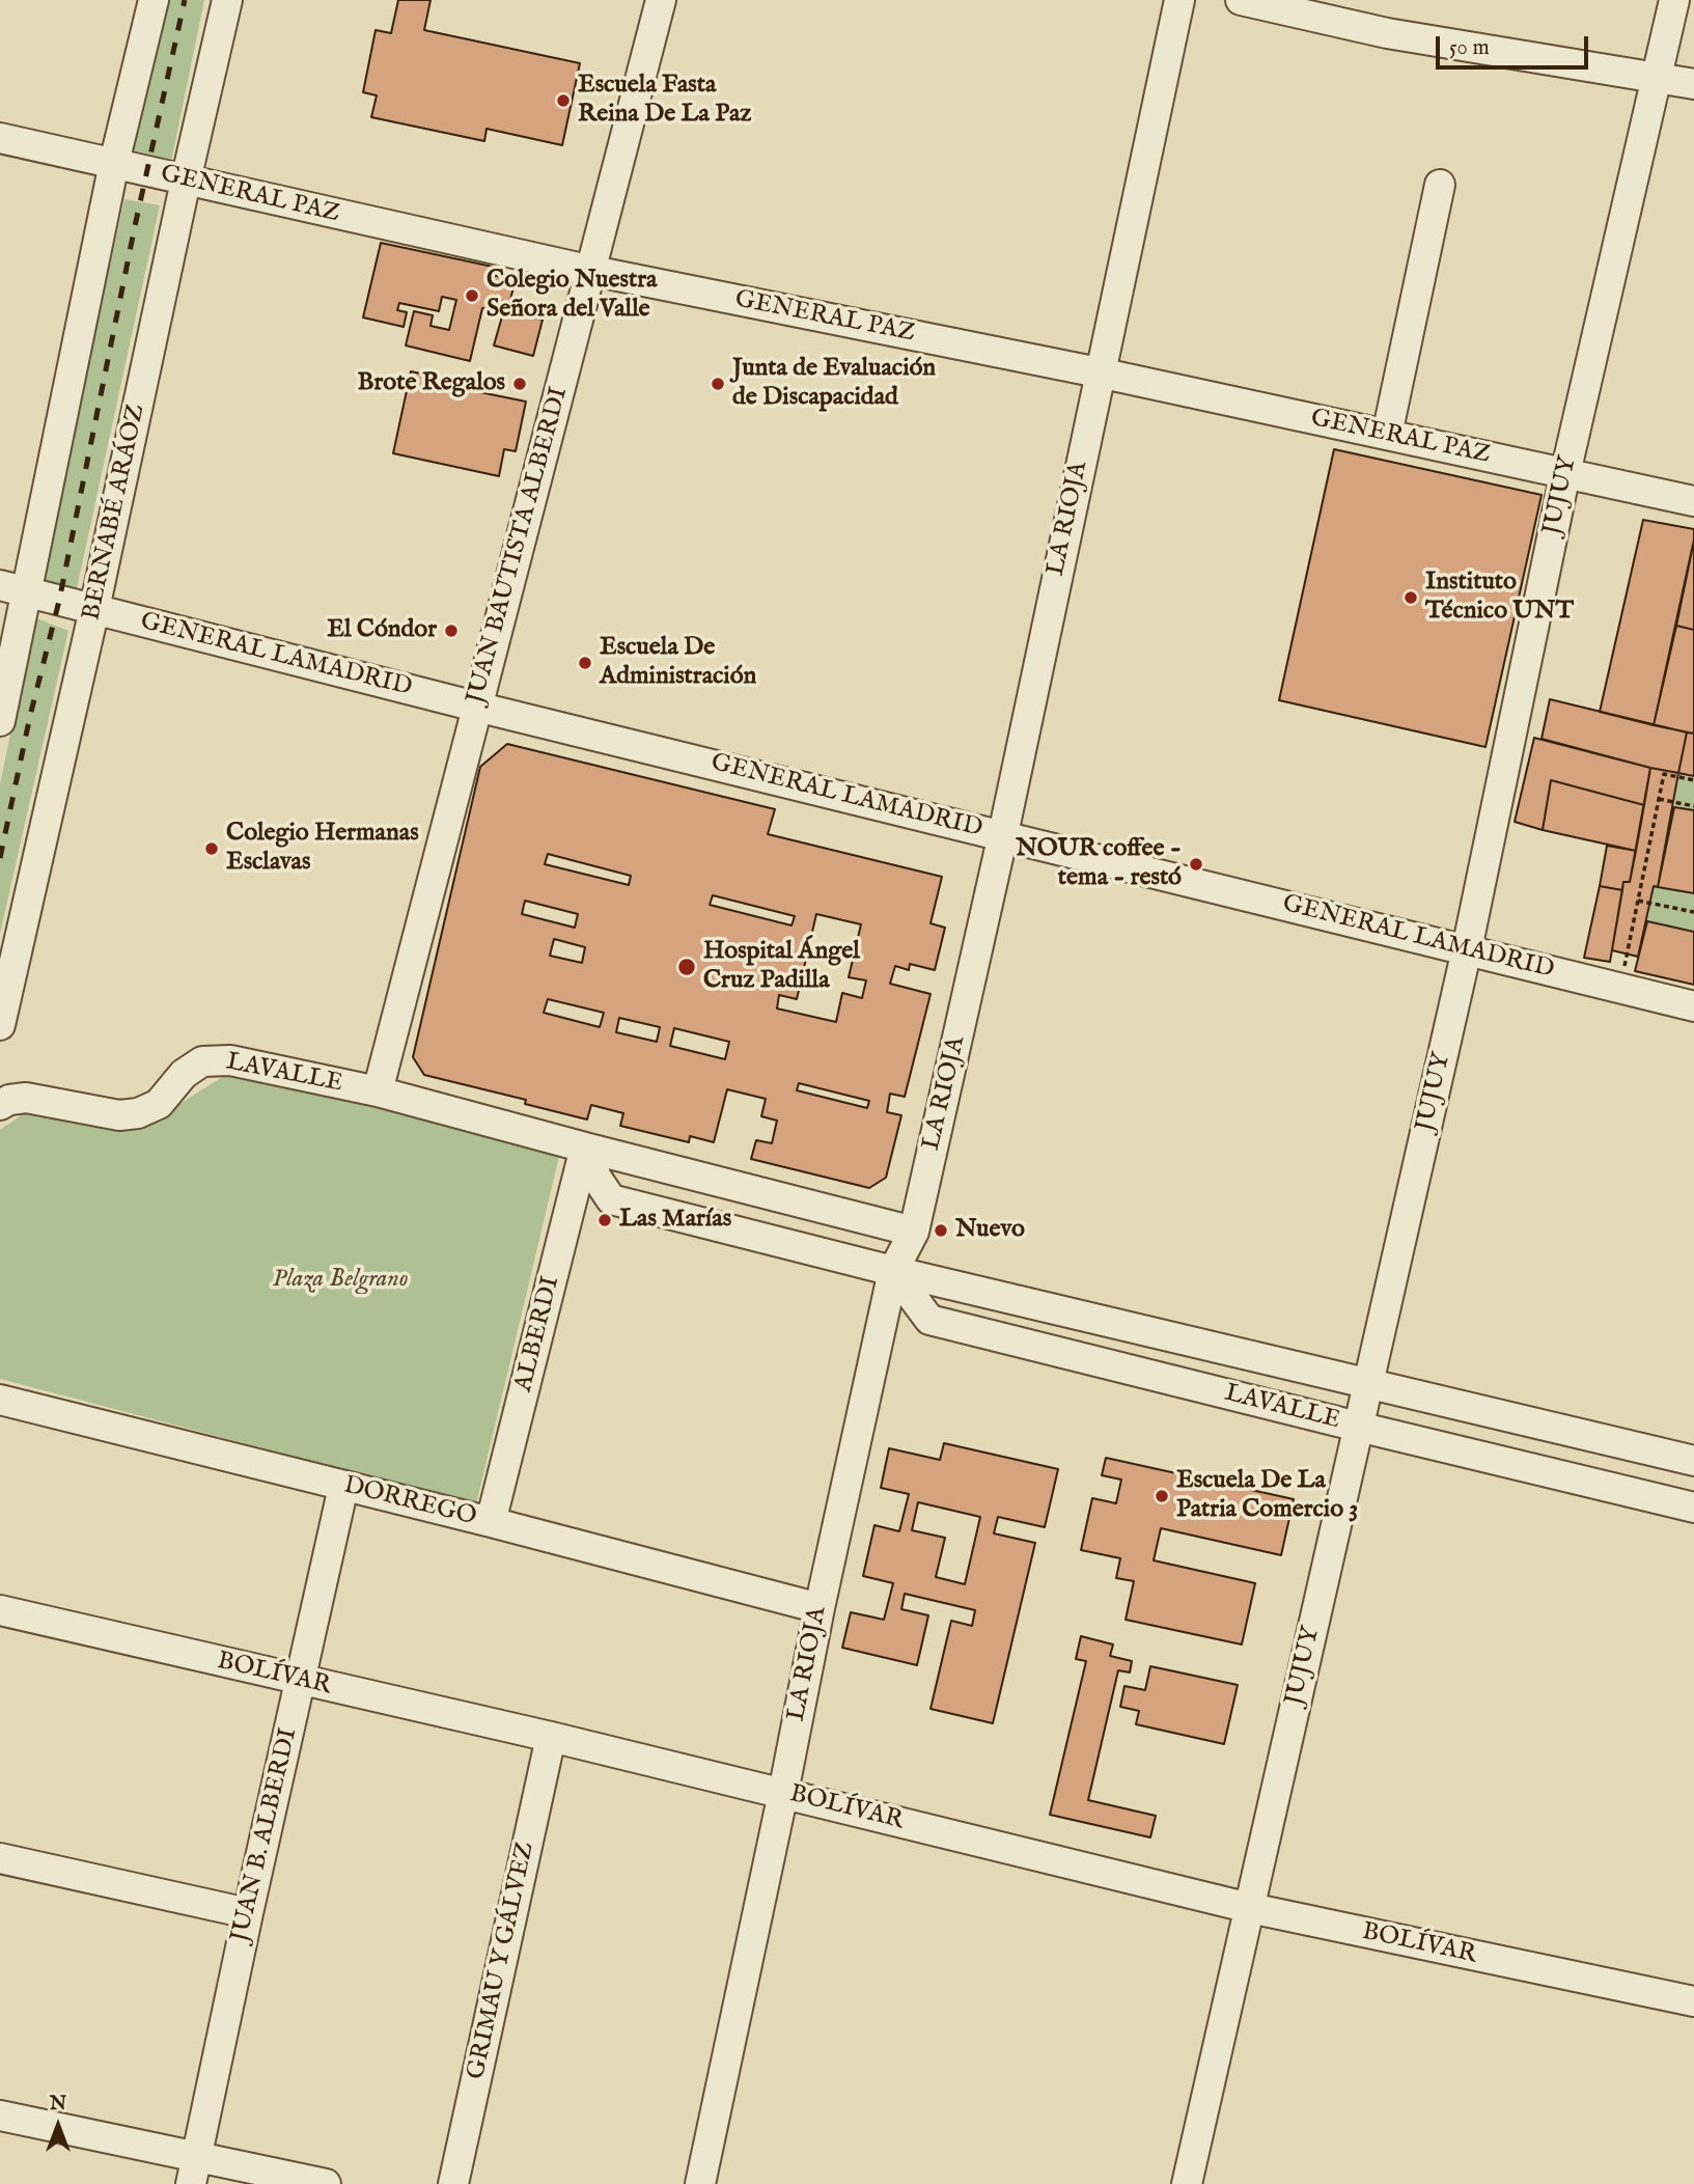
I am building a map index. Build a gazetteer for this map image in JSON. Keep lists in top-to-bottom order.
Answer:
{
  "streets": {
    "street": [
      "GENERAL PAZ",
      "JUJUY",
      "BERNABÉ ARÁOZ",
      "LA RIOJA",
      "JUAN BAUTISTA ALBERDI",
      "GENERAL LAMADRID",
      "LAVALLE",
      "ALBERDI",
      "DORREGO",
      "BOLÍVAR",
      "JUAN B. ALBERDI",
      "GRIMAU Y GÁLVEZ"
    ]
  },
  "crossings": [
    ["GENERAL PAZ", "JUJUY"],
    ["GENERAL PAZ", "BERNABÉ ARÁOZ"],
    ["GENERAL PAZ", "LA RIOJA"],
    ["GENERAL PAZ", "JUAN BAUTISTA ALBERDI"],
    ["JUJUY", "GENERAL LAMADRID"],
    ["JUJUY", "LAVALLE"],
    ["JUJUY", "BOLÍVAR"],
    ["BERNABÉ ARÁOZ", "GENERAL LAMADRID"],
    ["LA RIOJA", "GENERAL LAMADRID"],
    ["LA RIOJA", "LAVALLE"],
    ["LA RIOJA", "DORREGO"],
    ["LA RIOJA", "BOLÍVAR"],
    ["JUAN BAUTISTA ALBERDI", "GENERAL LAMADRID"],
    ["JUAN BAUTISTA ALBERDI", "LAVALLE"],
    ["LAVALLE", "ALBERDI"],
    ["ALBERDI", "DORREGO"],
    ["DORREGO", "JUAN B. ALBERDI"],
    ["BOLÍVAR", "JUAN B. ALBERDI"],
    ["BOLÍVAR", "GRIMAU Y GÁLVEZ"]
  ],
  "parks": ["Plaza Belgrano"],
  "places": [
    "Escuela Fasta Reina De La Paz",
    "Colegio Nuestra Señora del Valle",
    "Brote Regalos",
    "Junta de Evaluación de Discapacidad",
    "Instituto Técnico UNT",
    "El Cóndor",
    "Escuela De Administración",
    "Colegio Hermanas Esclavas",
    "NOUR coffee - tema - restó",
    "Hospital Ángel Cruz Padilla",
    "Las Marías",
    "Nuevo",
    "Escuela De La Patria Comercio 3"
  ],
  "scale_bar": "50 m",
  "north": "top"
}
